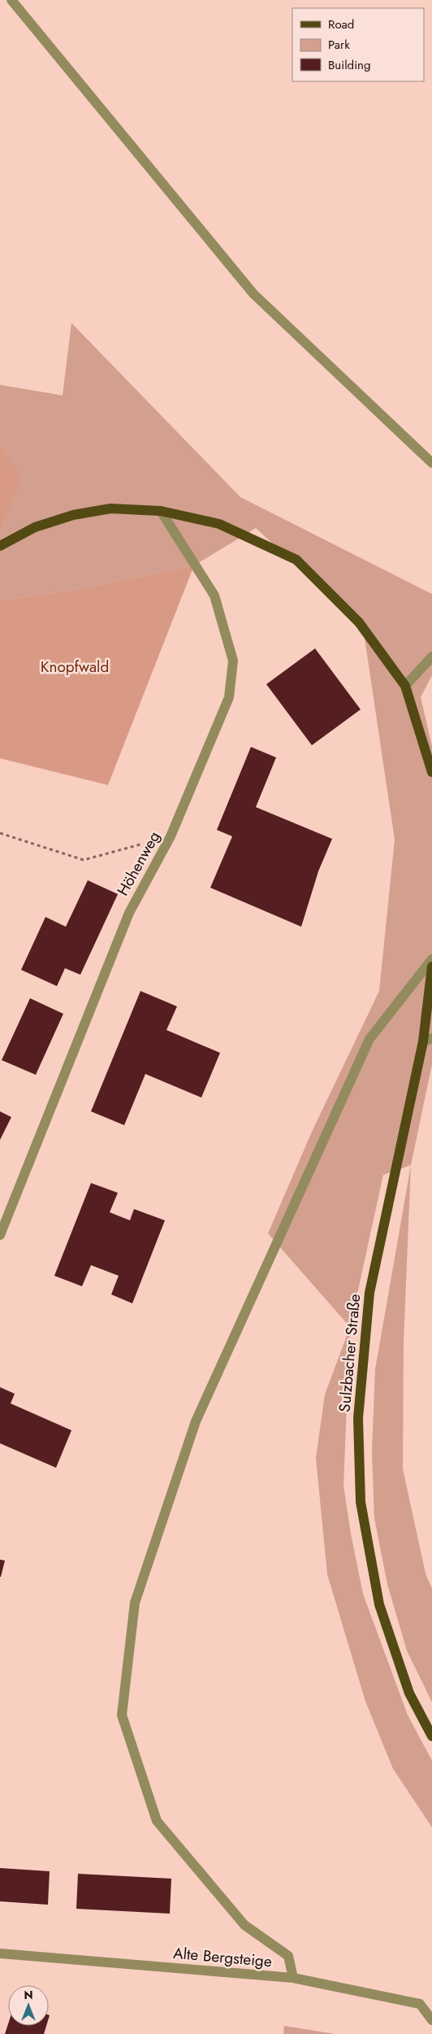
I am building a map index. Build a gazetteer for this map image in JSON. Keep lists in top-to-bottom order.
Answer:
{
  "streets": {
    "main road": ["Sulzbacher Straße"],
    "street": ["Höhenweg", "Alte Bergsteige"]
  },
  "parks": ["Knopfwald"],
  "legend": ["Road", "Park", "Building"],
  "north": "top"
}
